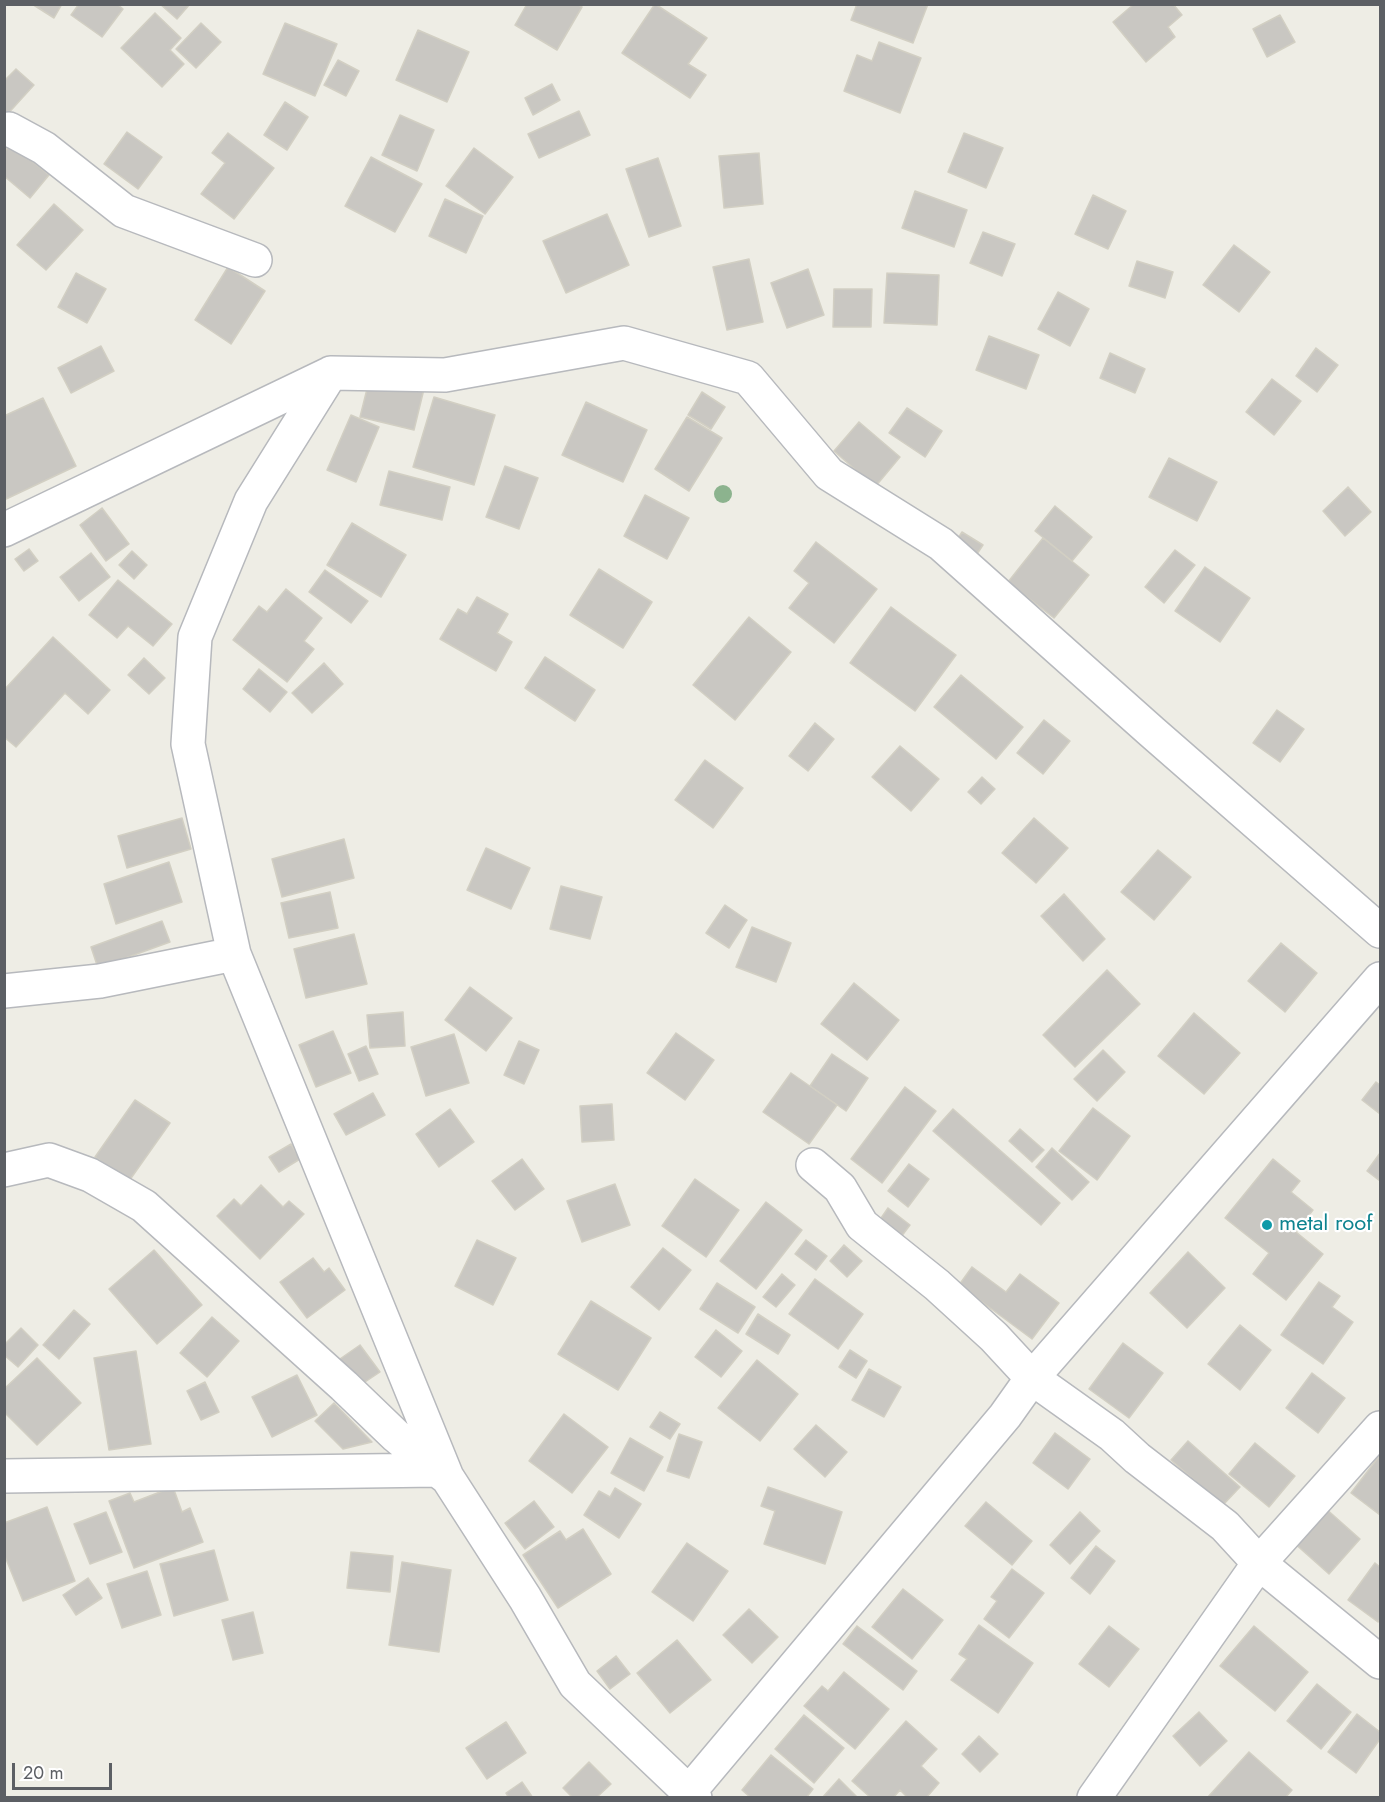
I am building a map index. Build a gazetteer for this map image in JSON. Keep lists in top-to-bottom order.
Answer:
{
  "places": ["metal roof"],
  "scale_bar": "20 m"
}
